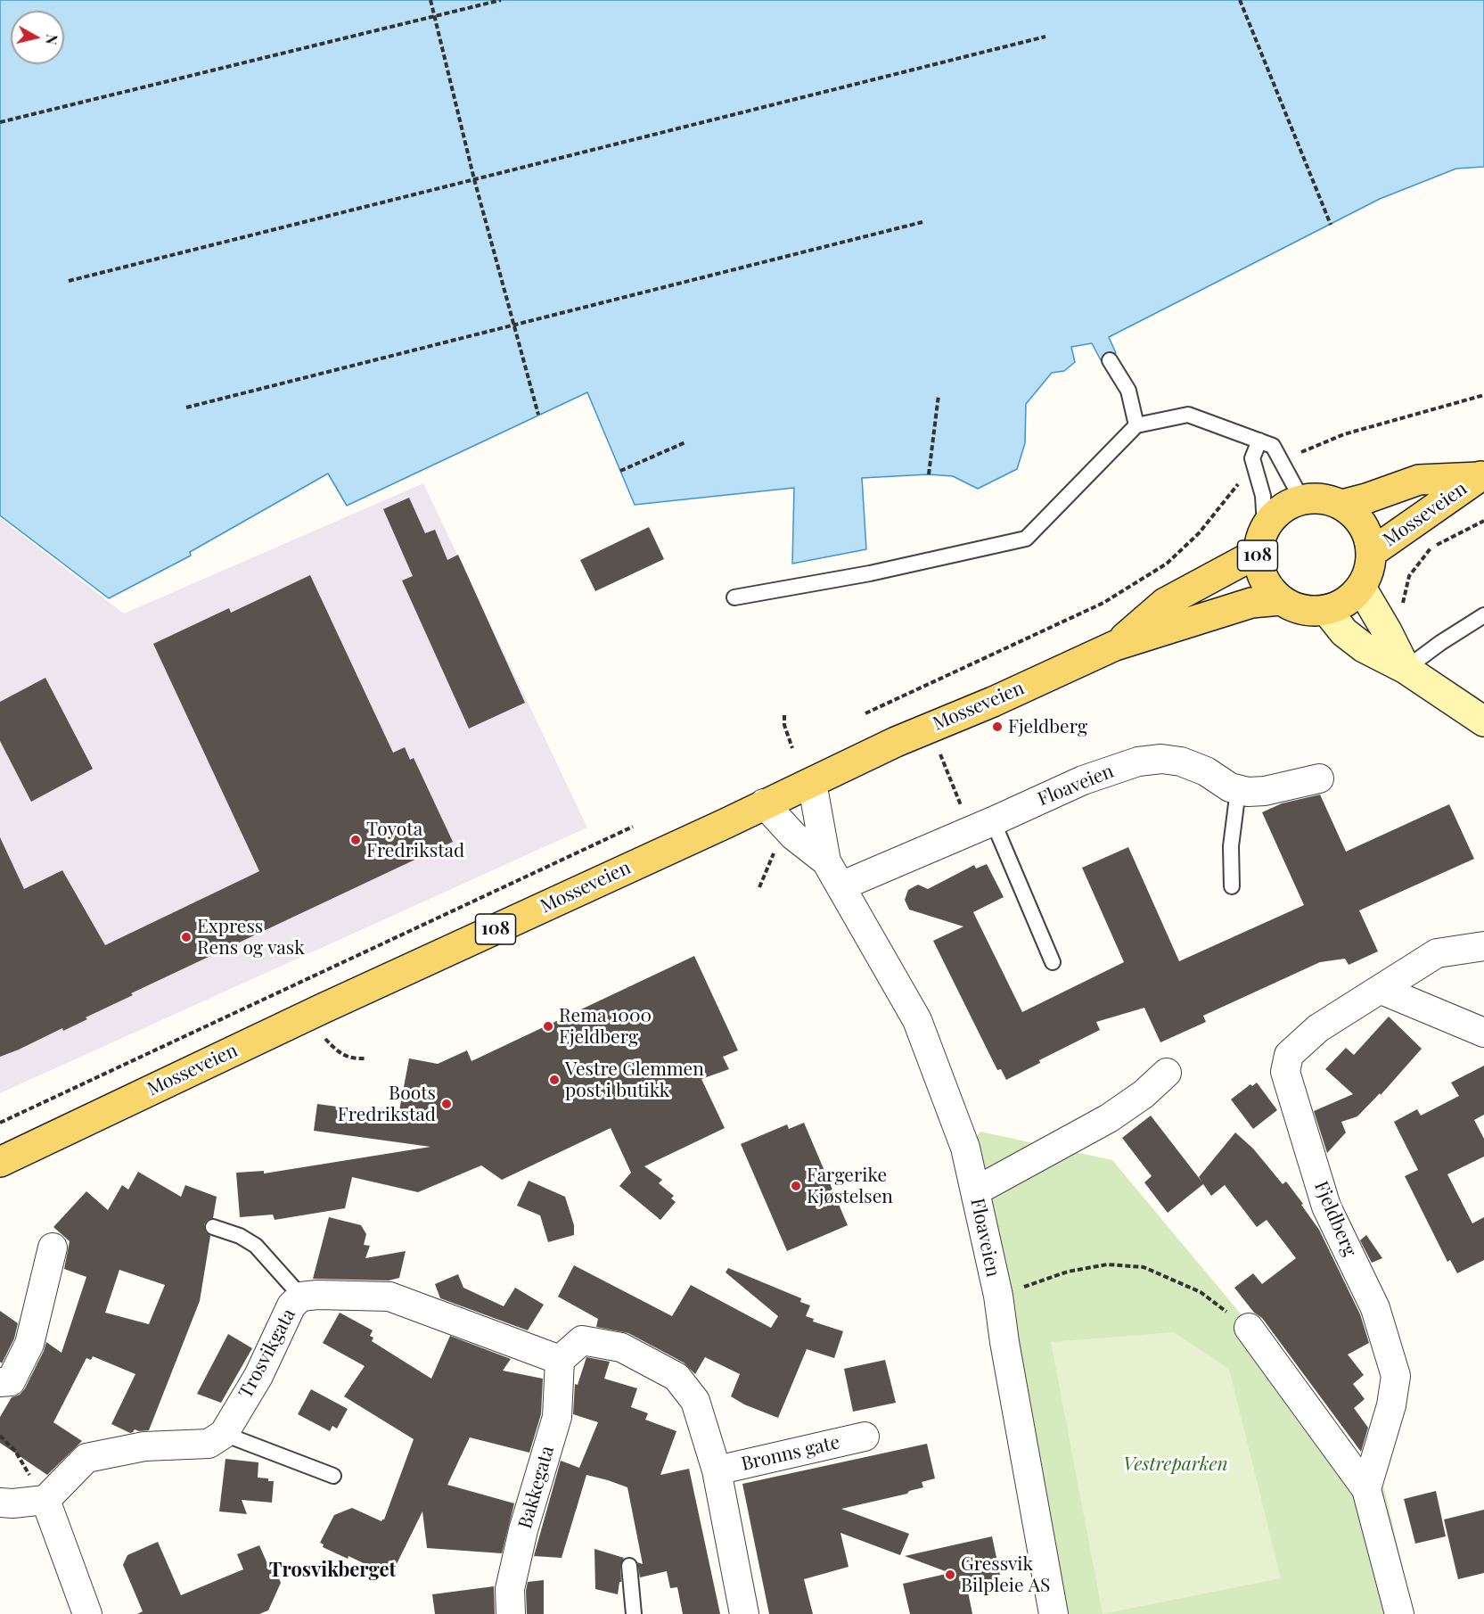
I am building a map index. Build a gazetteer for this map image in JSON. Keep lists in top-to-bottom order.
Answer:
{
  "streets": {
    "main road": ["Mosseveien", "108"],
    "street": [
      "Floaveien",
      "Fjeldberg",
      "Trosvikgata",
      "Bronns gate",
      "Bakkegata"
    ]
  },
  "crossings": [
    ["Mosseveien", "108"],
    ["Mosseveien", "Floaveien"],
    ["Trosvikgata", "Bronns gate"],
    ["Trosvikgata", "Bakkegata"],
    ["Bronns gate", "Bakkegata"]
  ],
  "districts": ["Trosvikberget"],
  "parks": ["Vestreparken"],
  "places": [
    "Fjeldberg",
    "Toyota Fredrikstad",
    "Express Rens og vask",
    "Rema 1000 Fjeldberg",
    "Vestre Glemmen post i butikk",
    "Boots Fredrikstad",
    "Fargerike Kjøstelsen",
    "Gressvik Bilpleie AS"
  ],
  "north": "right"
}
